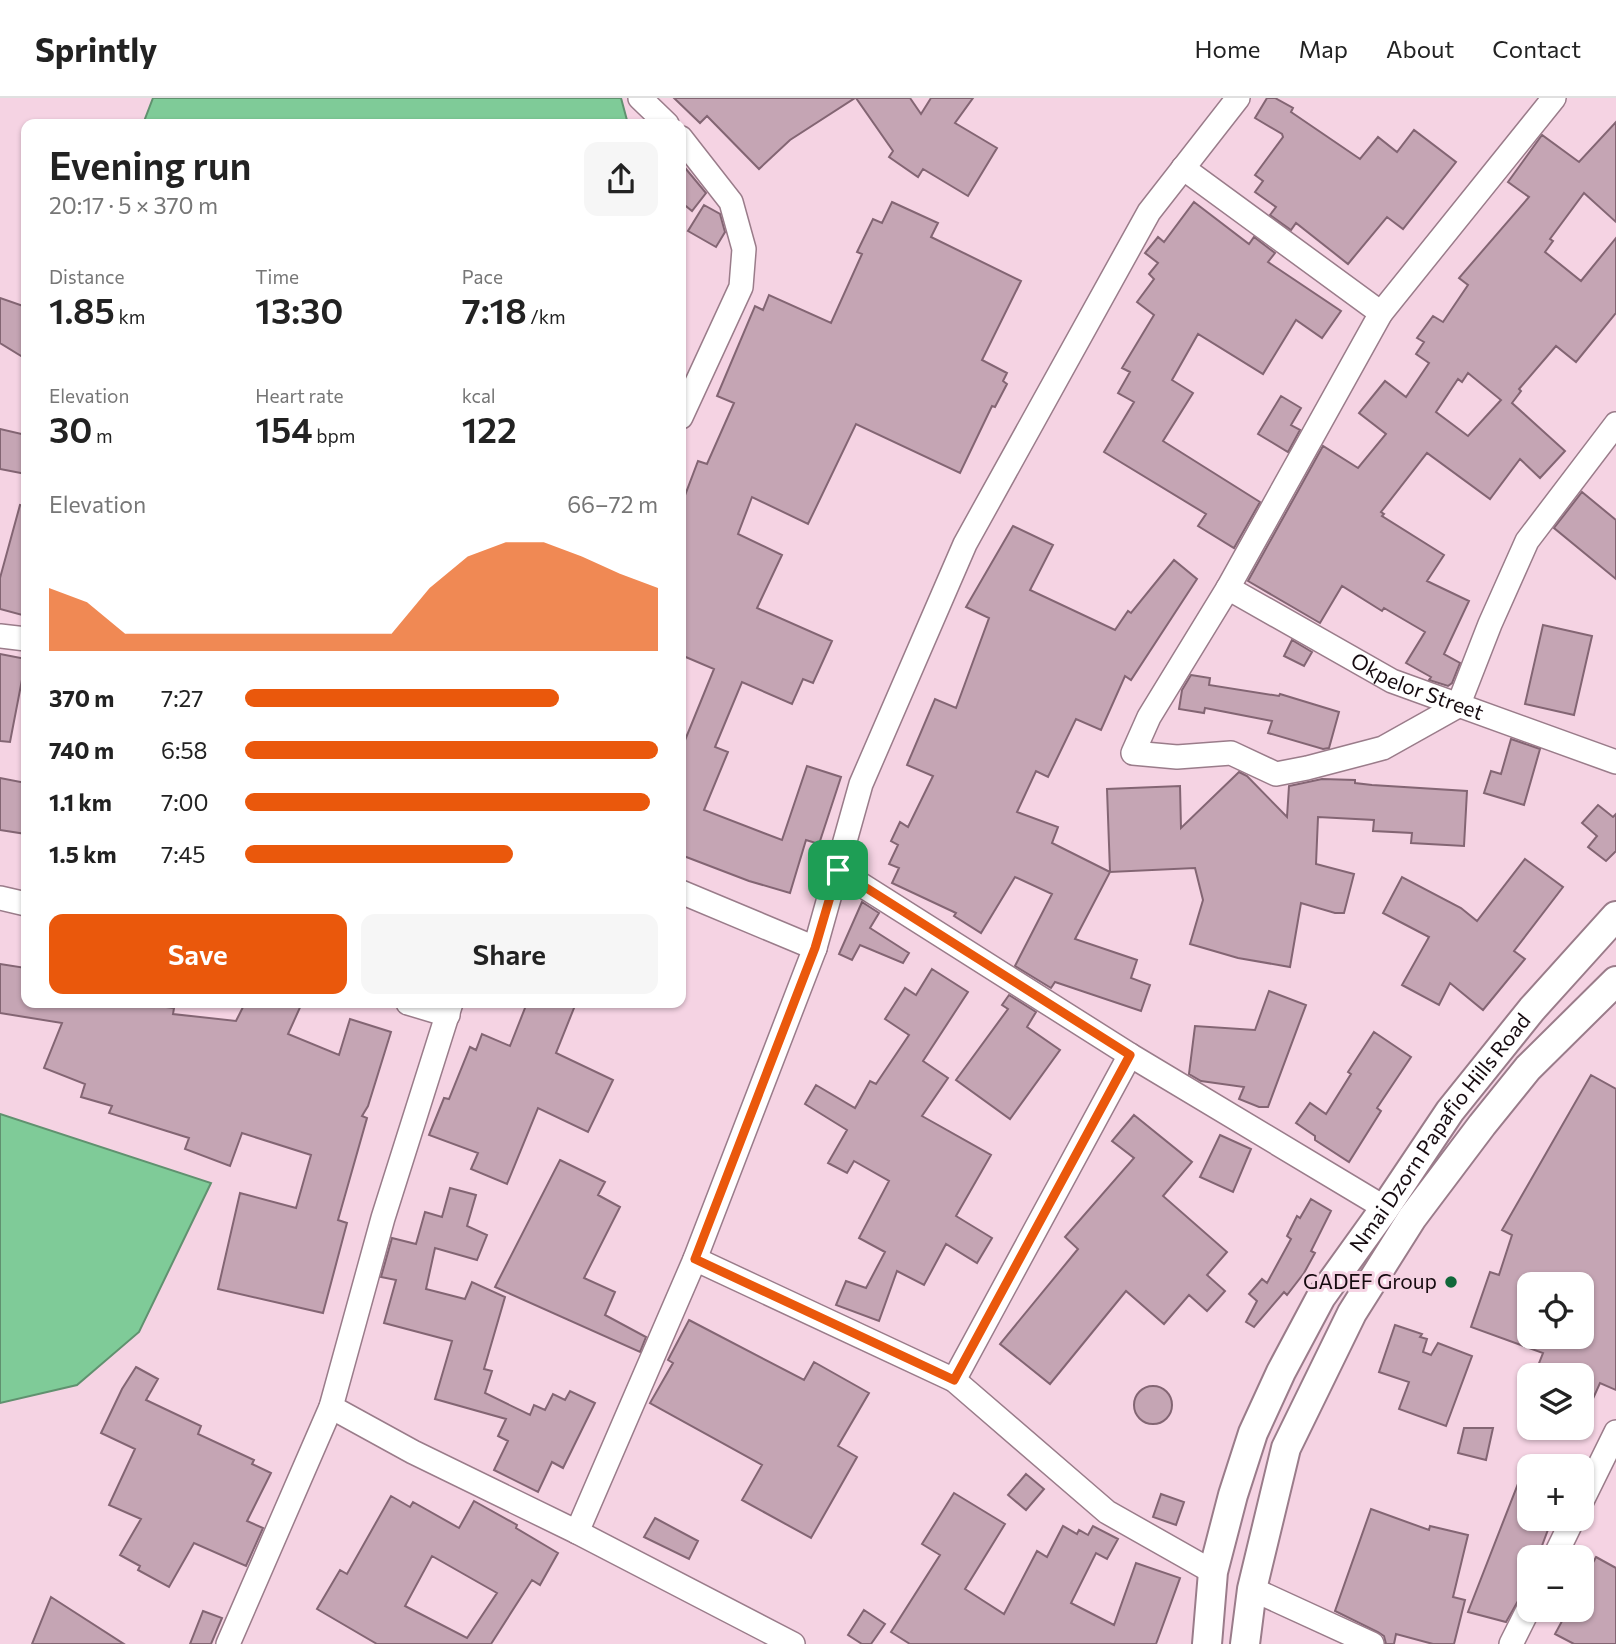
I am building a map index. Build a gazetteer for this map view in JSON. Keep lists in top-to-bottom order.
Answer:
{
  "streets": {
    "street": ["Okpelor Street", "Nmai Dzorn Papafio Hills Road"]
  },
  "places": ["GADEF Group"],
  "page": {
    "header": "Sprintly",
    "nav": [
      "Home",
      "Map",
      "About",
      "Contact"
    ],
    "heading": ["Evening run", "20:17 · 5 × 370 m"],
    "stats": [
      ["Distance", "1.85 km"],
      ["Time", "13:30"],
      ["Pace", "7:18 /km"],
      ["Elevation", "30 m"],
      ["Heart rate", "154 bpm"],
      ["kcal", "122"]
    ],
    "chart": ["Elevation", "66–72 m"],
    "list": [
      {
        "name": "370 m",
        "note": "7:27"
      },
      {
        "name": "740 m",
        "note": "6:58"
      },
      {
        "name": "1.1 km",
        "note": "7:00"
      },
      {
        "name": "1.5 km",
        "note": "7:45"
      }
    ],
    "buttons": ["Save", "Share"],
    "map_buttons": ["+", "−"]
  }
}
